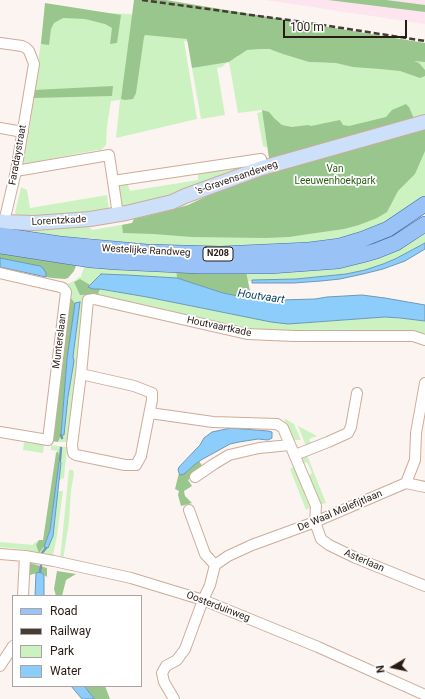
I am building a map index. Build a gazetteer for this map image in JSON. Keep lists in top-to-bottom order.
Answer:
{
  "streets": {
    "main road": ["Westelijke Randweg", "N208"],
    "street": [
      "Faradaystraat",
      "'s-Gravensandeweg",
      "Lorentzkade",
      "Houtvaartkade",
      "Munterslaan",
      "De Waal Malefijtlaan",
      "Asterlaan",
      "Oosterduinweg"
    ]
  },
  "crossings": [
    ["Faradaystraat", "Lorentzkade"],
    ["Faradaystraat", "Westelijke Randweg"],
    ["'s-Gravensandeweg", "Lorentzkade"],
    ["Lorentzkade", "Westelijke Randweg"],
    ["De Waal Malefijtlaan", "Asterlaan"]
  ],
  "water": ["Houtvaart"],
  "parks": ["Van Leeuwenhoekpark"],
  "legend": [
    "Road",
    "Railway",
    "Park",
    "Water"
  ],
  "scale_bar": "100 m",
  "north": "left"
}
